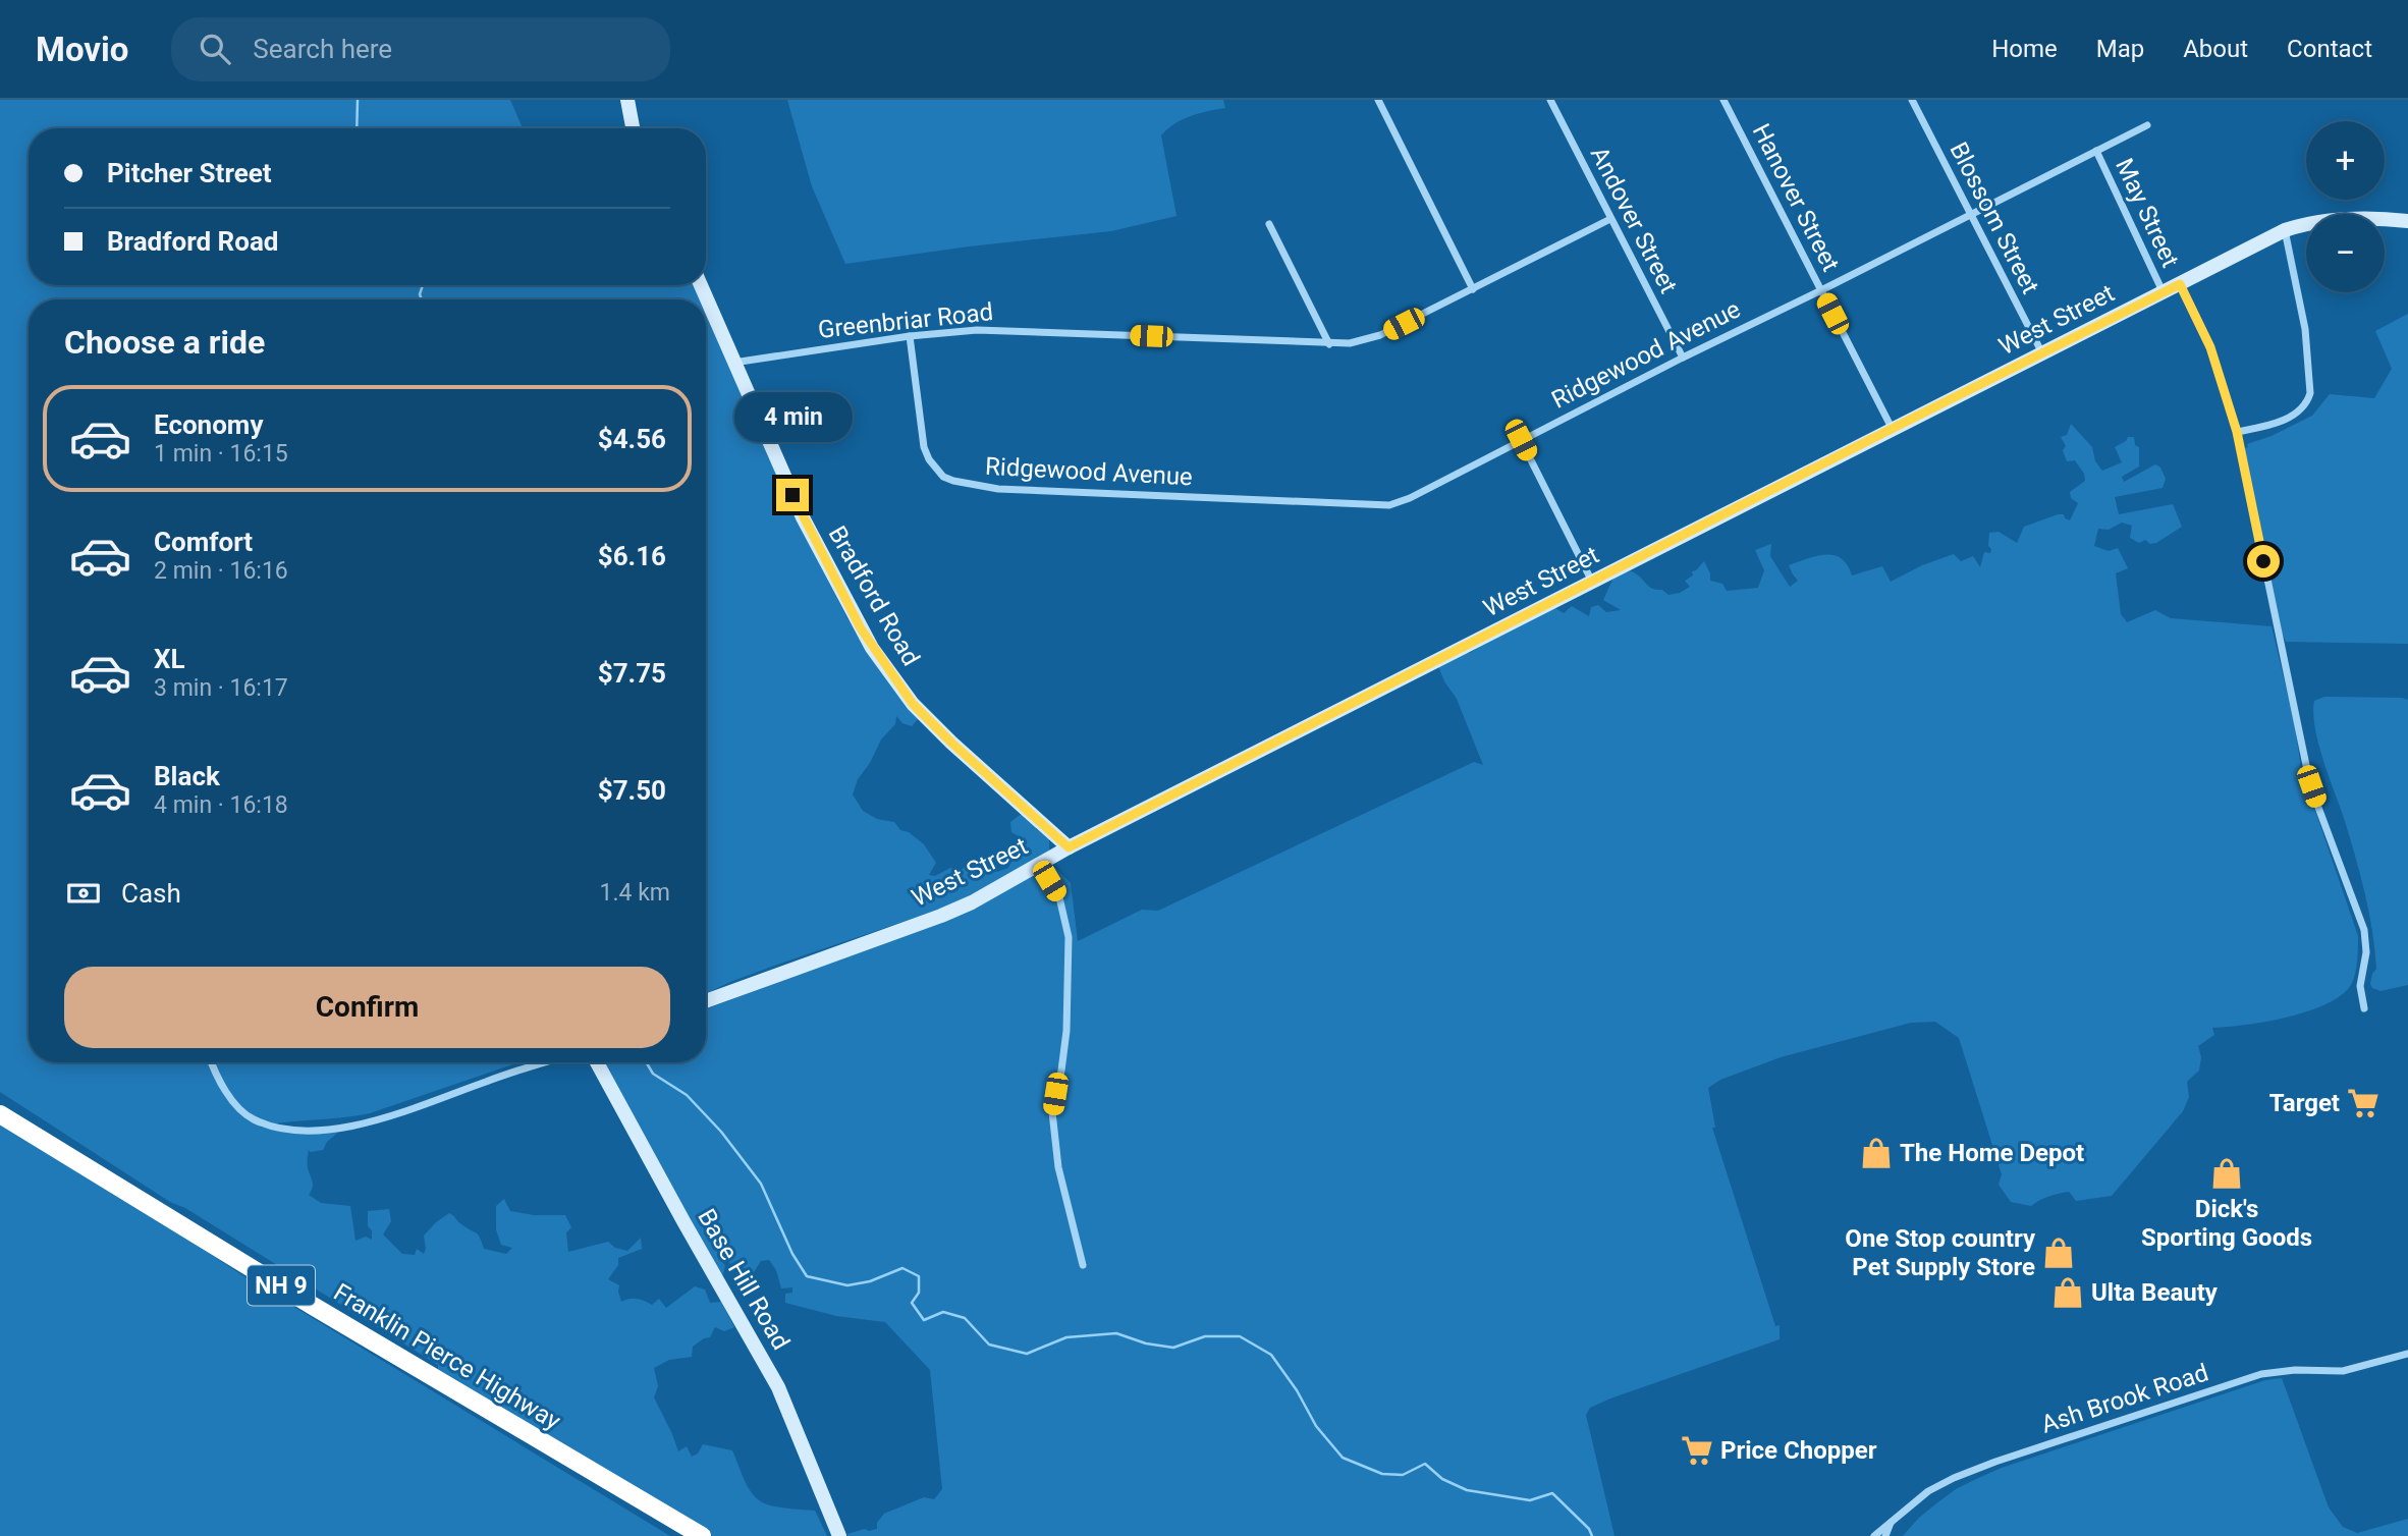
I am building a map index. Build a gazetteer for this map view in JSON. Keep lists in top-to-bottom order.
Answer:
{
  "streets": {
    "highway": ["NH 9", "Franklin Pierce Highway"],
    "street": [
      "Hanover Street",
      "May Street",
      "Blossom Street",
      "Andover Street",
      "West Street",
      "Greenbriar Road",
      "Ridgewood Avenue",
      "Bradford Road",
      "Base Hill Road",
      "Ash Brook Road"
    ]
  },
  "crossings": [
    ["Hanover Street", "West Street"],
    ["Hanover Street", "Ridgewood Avenue"],
    ["May Street", "West Street"],
    ["May Street", "Ridgewood Avenue"],
    ["Blossom Street", "West Street"],
    ["Blossom Street", "Ridgewood Avenue"],
    ["Andover Street", "Greenbriar Road"],
    ["Andover Street", "Ridgewood Avenue"],
    ["West Street", "Bradford Road"],
    ["Greenbriar Road", "Ridgewood Avenue"],
    ["Greenbriar Road", "Bradford Road"]
  ],
  "places": {
    "supermarket": ["Target", "Price Chopper"],
    "shop": [
      "The Home Depot",
      "Dick's Sporting Goods",
      "One Stop country Pet Supply Store",
      "Ulta Beauty"
    ]
  },
  "page": {
    "header": "Movio",
    "search": "Search here",
    "nav": [
      "Home",
      "Map",
      "About",
      "Contact"
    ],
    "map_buttons": ["+", "−"],
    "banner": ["Pitcher Street", "Bradford Road"],
    "heading": "Choose a ride",
    "list": [
      {
        "name": "Economy",
        "note": "1 min · 16:15",
        "value": "$4.56"
      },
      {
        "name": "Comfort",
        "note": "2 min · 16:16",
        "value": "$6.16"
      },
      {
        "name": "XL",
        "note": "3 min · 16:17",
        "value": "$7.75"
      },
      {
        "name": "Black",
        "note": "4 min · 16:18",
        "value": "$7.50"
      }
    ],
    "bubble": "4 min",
    "pay": ["Cash", "1.4 km"],
    "buttons": "Confirm"
  }
}
